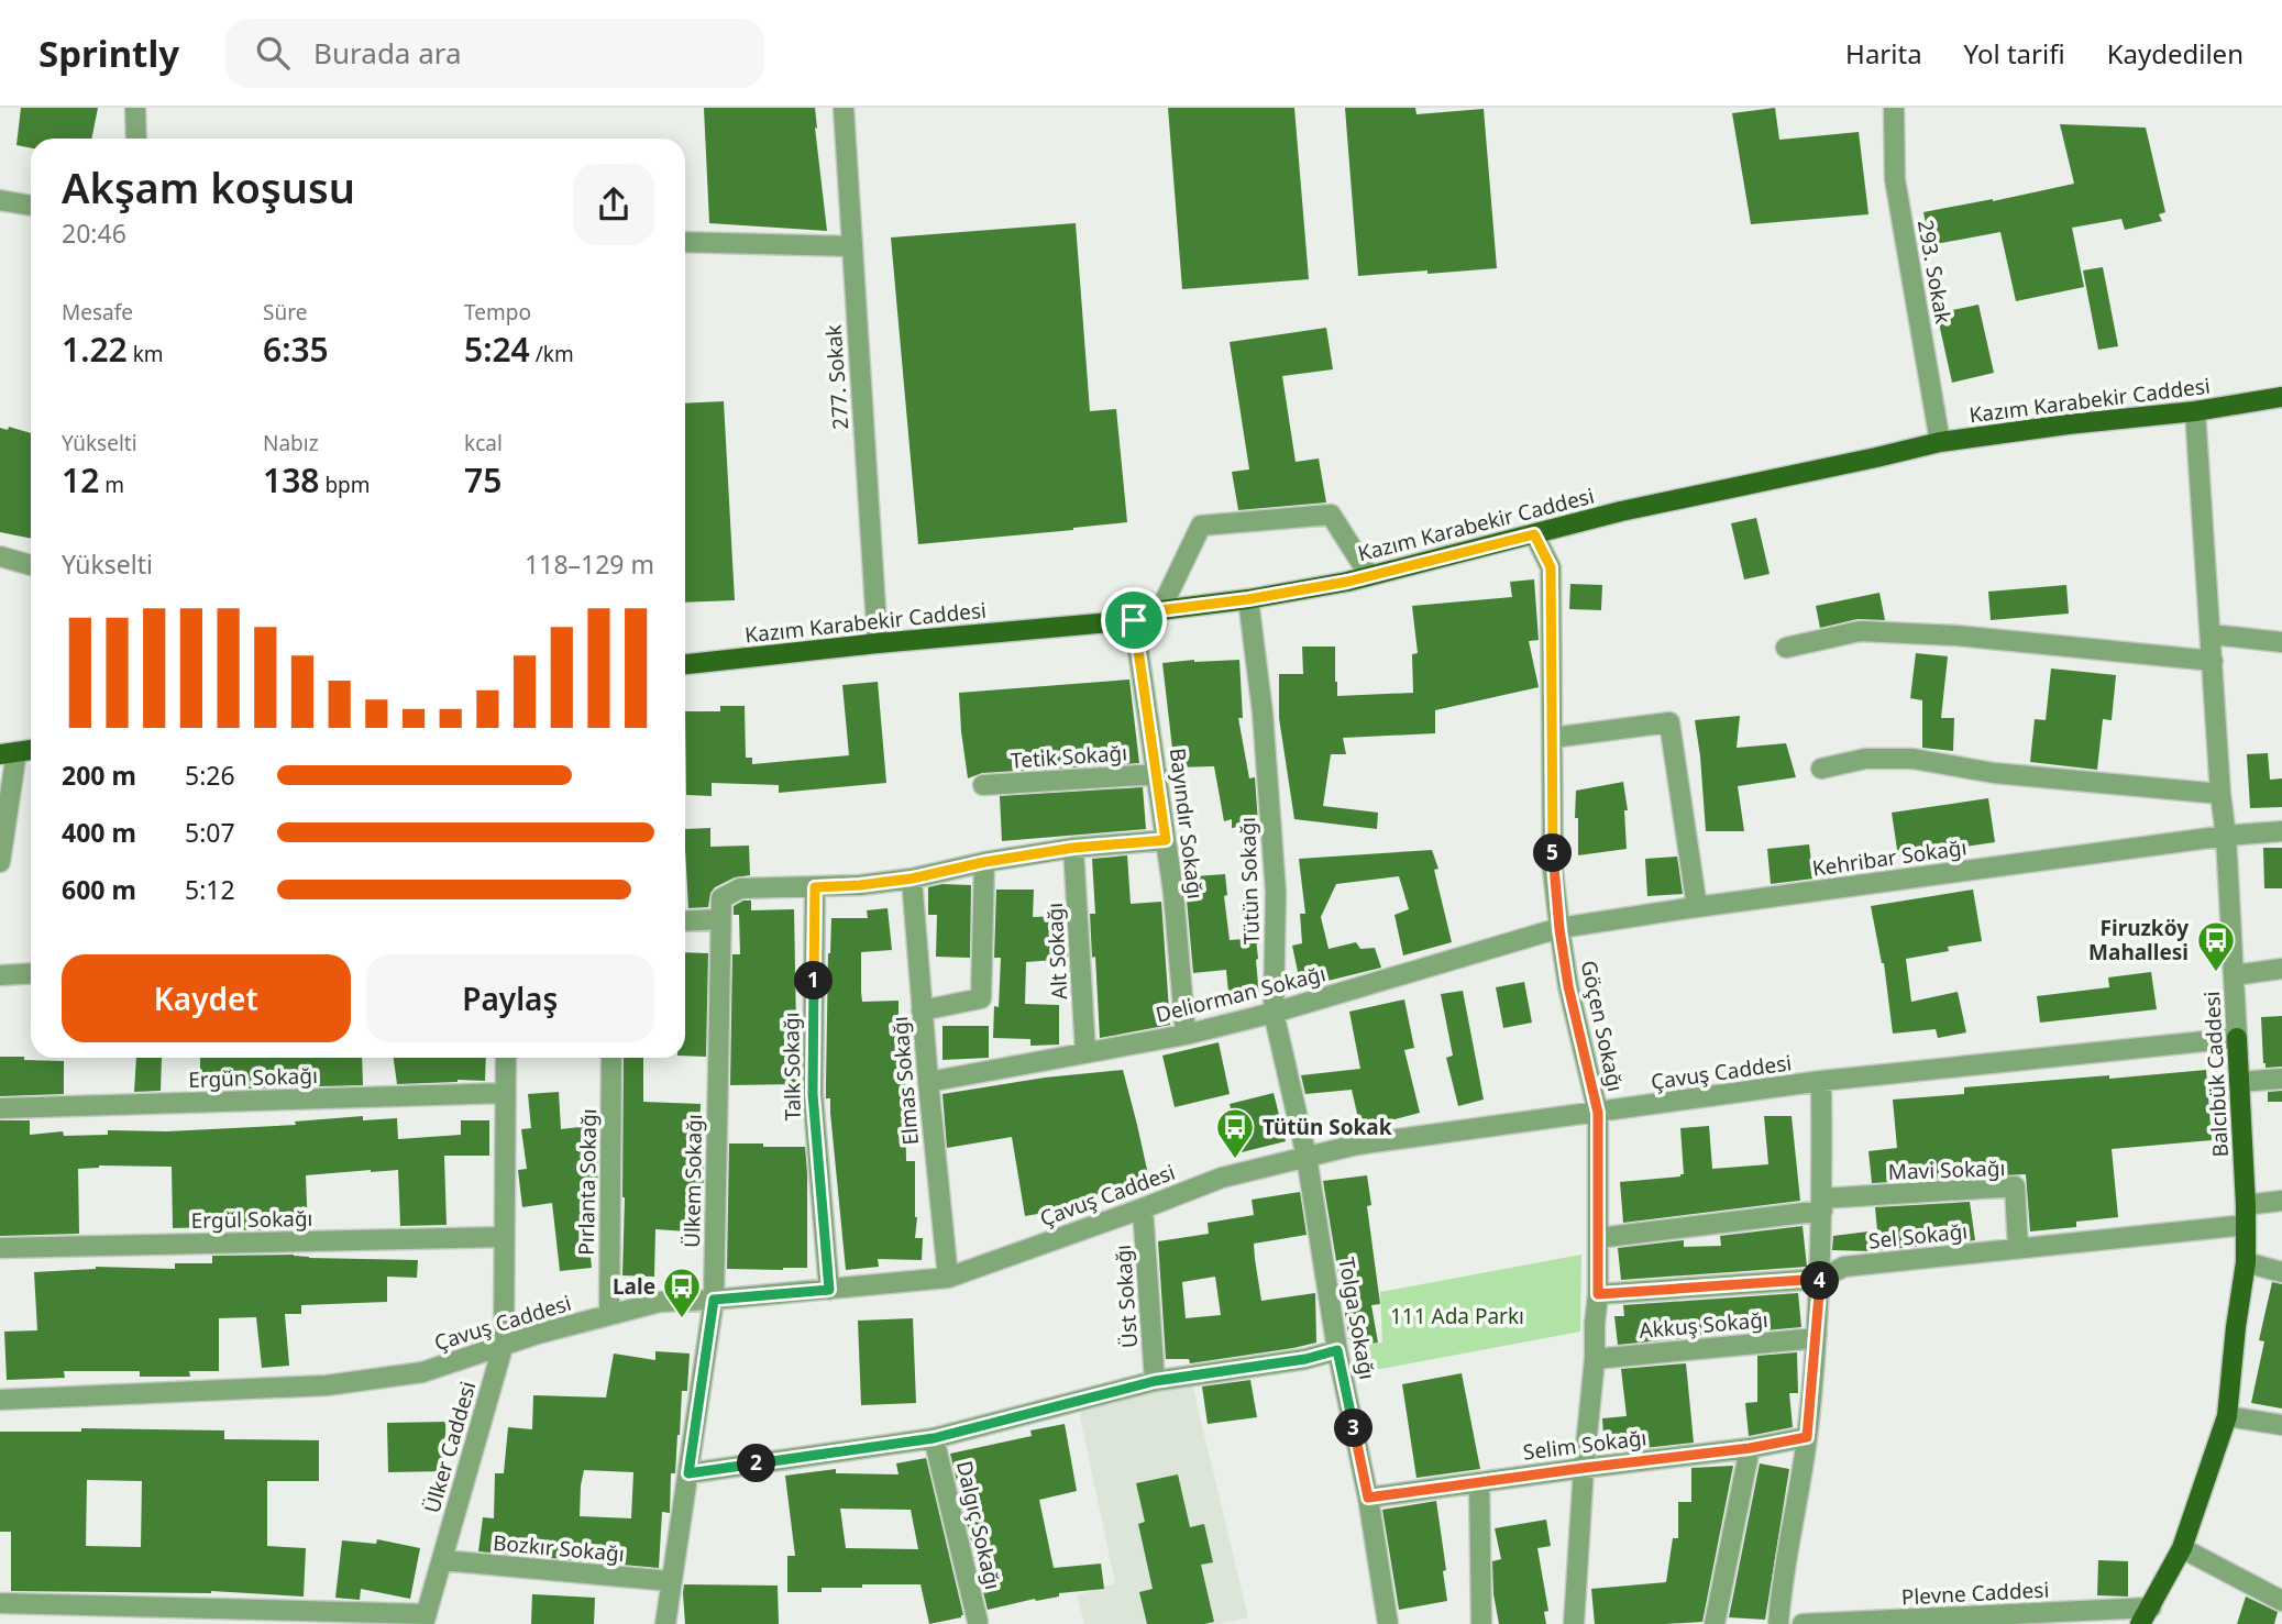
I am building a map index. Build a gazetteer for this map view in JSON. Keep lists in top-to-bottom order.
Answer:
{
  "streets": {
    "main road": ["Kazım Karabekir Caddesi", "Balcıbük Caddesi"],
    "street": [
      "293. Sokak",
      "277. Sokak",
      "Tetik Sokağı",
      "Bayındır Sokağı",
      "Kehribar Sokağı",
      "Tütün Sokağı",
      "Alt Sokağı",
      "Deliorman Sokağı",
      "Göçen Sokağı",
      "Talk Sokağı",
      "Çavuş Caddesi",
      "Ergün Sokağı",
      "Elmas Sokağı",
      "Mavi Sokağı",
      "Ülkem Sokağı",
      "Pırlanta Sokağı",
      "Ergül Sokağı",
      "Sel Sokağı",
      "Üst Sokağı",
      "Tolga Sokağı",
      "Akkuş Sokağı",
      "Selim Sokağı",
      "Ülker Caddesi",
      "Dalgıç Sokağı",
      "Bozkır Sokağı",
      "Plevne Caddesi"
    ]
  },
  "crossings": [
    ["293. Sokak", "Kazım Karabekir Caddesi"],
    ["277. Sokak", "Kazım Karabekir Caddesi"],
    ["Kazım Karabekir Caddesi", "Bayındır Sokağı"],
    ["Kazım Karabekir Caddesi", "Tütün Sokağı"],
    ["Kazım Karabekir Caddesi", "Göçen Sokağı"],
    ["Kazım Karabekir Caddesi", "Balcıbük Caddesi"],
    ["Tetik Sokağı", "Bayındır Sokağı"],
    ["Bayındır Sokağı", "Deliorman Sokağı"],
    ["Bayındır Sokağı", "Ülkem Sokağı"],
    ["Kehribar Sokağı", "Deliorman Sokağı"],
    ["Kehribar Sokağı", "Göçen Sokağı"],
    ["Kehribar Sokağı", "Balcıbük Caddesi"],
    ["Tütün Sokağı", "Deliorman Sokağı"],
    ["Tütün Sokağı", "Çavuş Caddesi"],
    ["Tütün Sokağı", "Tolga Sokağı"],
    ["Alt Sokağı", "Deliorman Sokağı"],
    ["Alt Sokağı", "Ülkem Sokağı"],
    ["Deliorman Sokağı", "Göçen Sokağı"],
    ["Deliorman Sokağı", "Elmas Sokağı"],
    ["Göçen Sokağı", "Çavuş Caddesi"],
    ["Göçen Sokağı", "Sel Sokağı"],
    ["Göçen Sokağı", "Akkuş Sokağı"],
    ["Göçen Sokağı", "Selim Sokağı"],
    ["Talk Sokağı", "Çavuş Caddesi"],
    ["Talk Sokağı", "Ülkem Sokağı"],
    ["Çavuş Caddesi", "Balcıbük Caddesi"],
    ["Çavuş Caddesi", "Elmas Sokağı"],
    ["Çavuş Caddesi", "Ülkem Sokağı"],
    ["Çavuş Caddesi", "Pırlanta Sokağı"],
    ["Çavuş Caddesi", "Üst Sokağı"],
    ["Çavuş Caddesi", "Tolga Sokağı"],
    ["Çavuş Caddesi", "Ülker Caddesi"],
    ["Balcıbük Caddesi", "Sel Sokağı"],
    ["Balcıbük Caddesi", "Plevne Caddesi"],
    ["Ergün Sokağı", "Ülker Caddesi"],
    ["Elmas Sokağı", "Ülkem Sokağı"],
    ["Mavi Sokağı", "Sel Sokağı"],
    ["Ülkem Sokağı", "Bozkır Sokağı"],
    ["Ergül Sokağı", "Ülker Caddesi"],
    ["Tolga Sokağı", "Selim Sokağı"],
    ["Ülker Caddesi", "Bozkır Sokağı"]
  ],
  "parks": ["111 Ada Parkı"],
  "places": {
    "bus stop": ["Firuzköy Mahallesi", "Tütün Sokak", "Lale"]
  },
  "page": {
    "header": "Sprintly",
    "search": "Burada ara",
    "nav": ["Harita", "Yol tarifi", "Kaydedilen"],
    "heading": ["Akşam koşusu", "20:46"],
    "stats": [
      ["Mesafe", "1.22 km"],
      ["Süre", "6:35"],
      ["Tempo", "5:24 /km"],
      ["Yükselti", "12 m"],
      ["Nabız", "138 bpm"],
      ["kcal", "75"]
    ],
    "chart": ["Yükselti", "118–129 m"],
    "list": [
      {
        "name": "200 m",
        "note": "5:26"
      },
      {
        "name": "400 m",
        "note": "5:07"
      },
      {
        "name": "600 m",
        "note": "5:12"
      }
    ],
    "pins": [
      "5",
      "1",
      "4",
      "3",
      "2"
    ],
    "buttons": ["Kaydet", "Paylaş"]
  }
}
